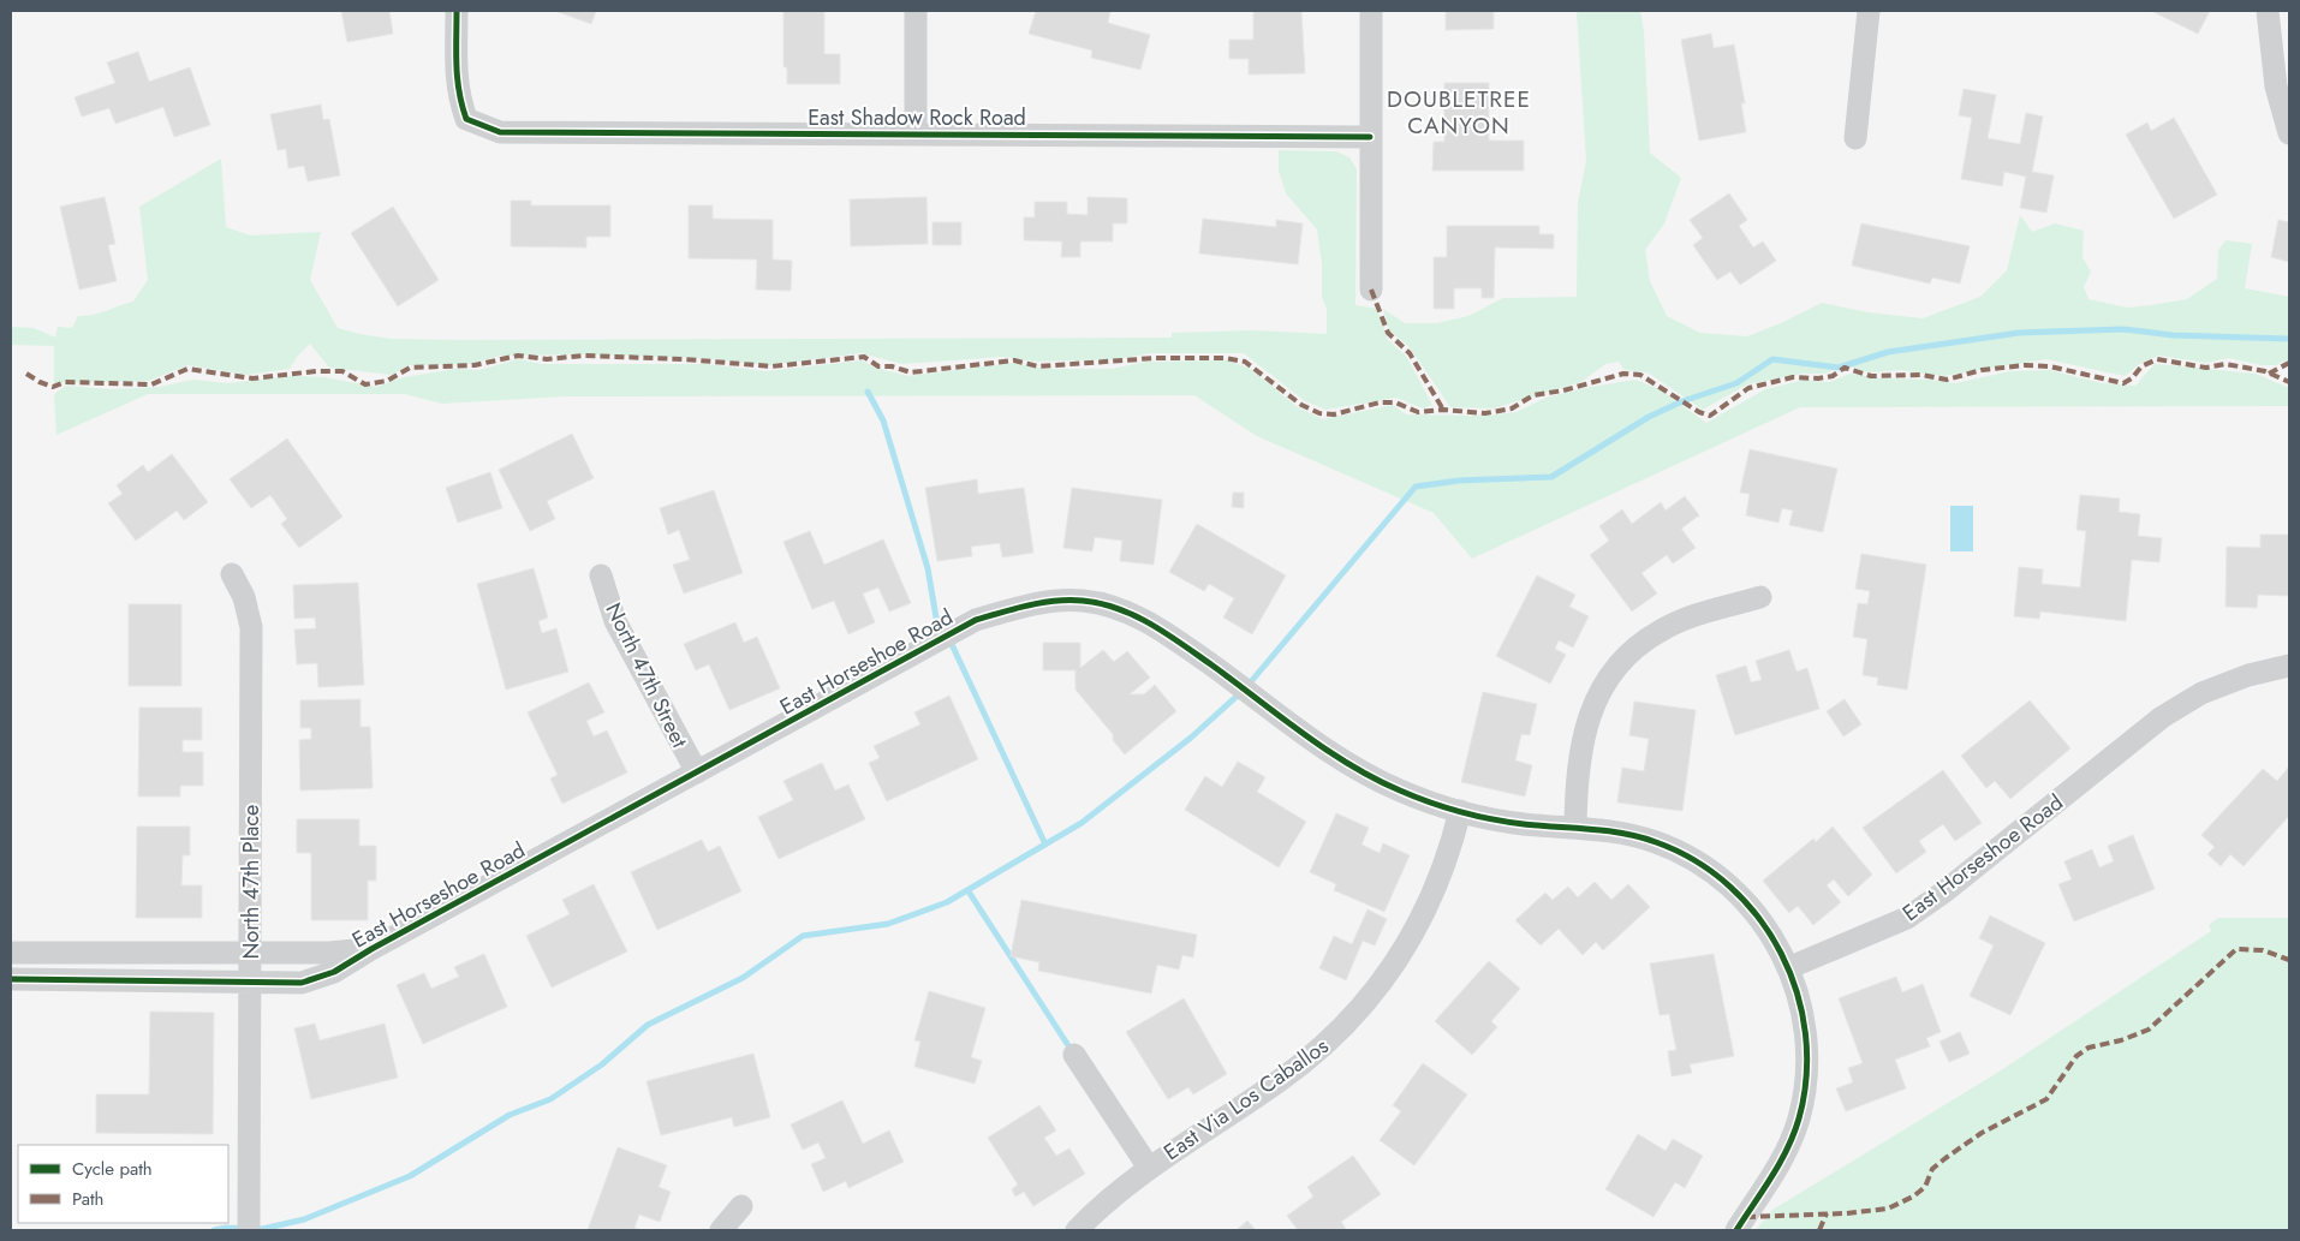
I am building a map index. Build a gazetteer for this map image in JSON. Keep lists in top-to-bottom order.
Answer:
{
  "streets": {
    "street": [
      "East Shadow Rock Road",
      "East Horseshoe Road",
      "North 47th Street",
      "North 47th Place",
      "East Via Los Caballos"
    ]
  },
  "crossings": [
    ["East Horseshoe Road", "North 47th Street"],
    ["East Horseshoe Road", "North 47th Place"],
    ["East Horseshoe Road", "East Via Los Caballos"]
  ],
  "districts": ["DOUBLETREE CANYON"],
  "legend": ["Cycle path", "Path"]
}
